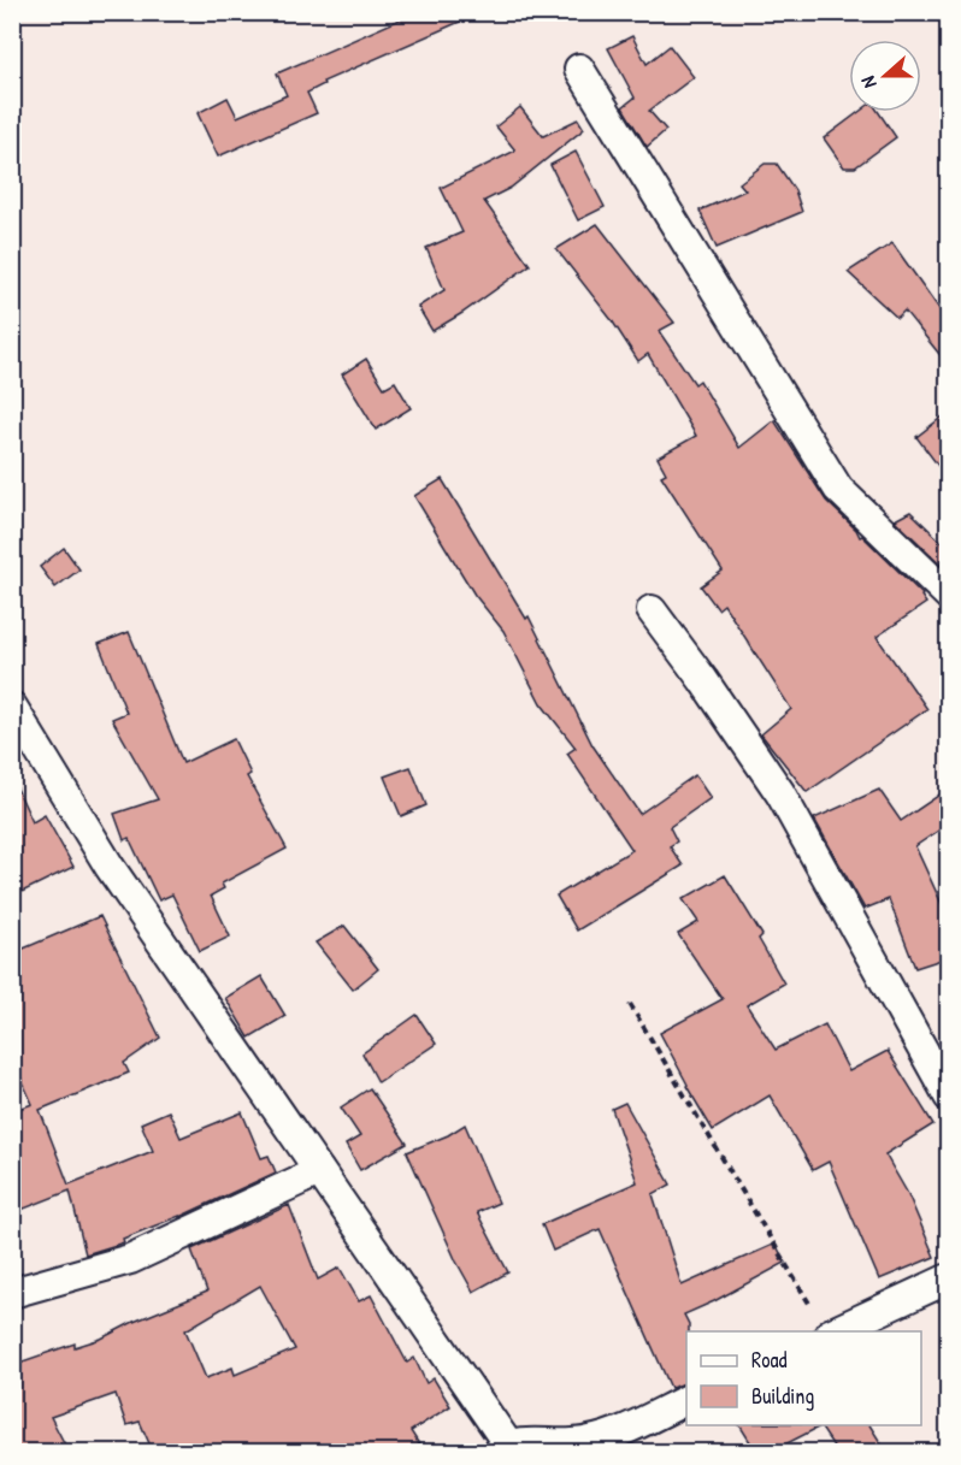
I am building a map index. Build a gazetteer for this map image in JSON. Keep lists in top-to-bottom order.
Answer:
{
  "legend": ["Road", "Building"],
  "north": "left"
}
